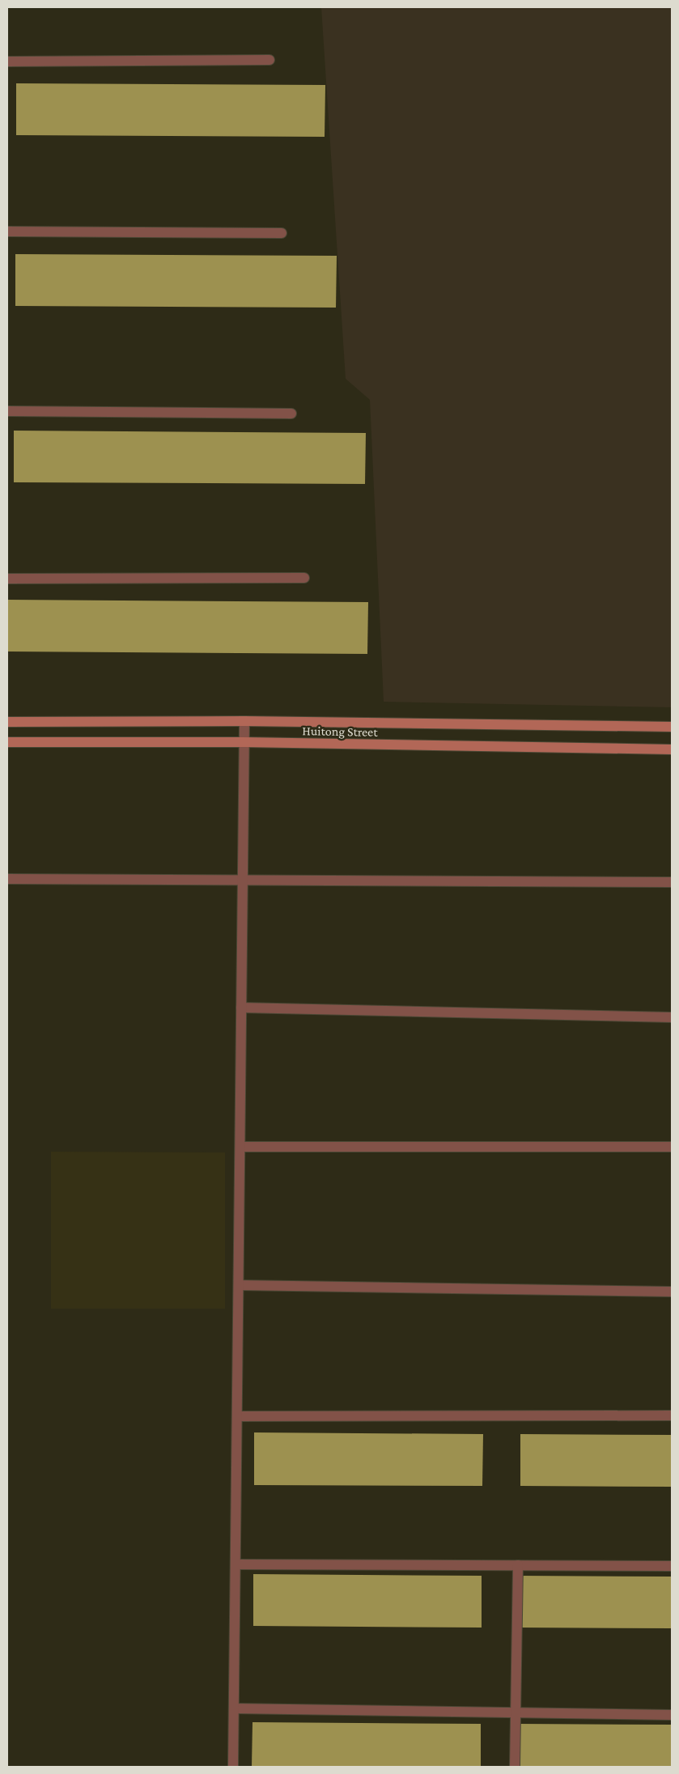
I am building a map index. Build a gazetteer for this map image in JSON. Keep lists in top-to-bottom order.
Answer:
{
  "streets": {
    "street": ["Huitong Street"]
  }
}
